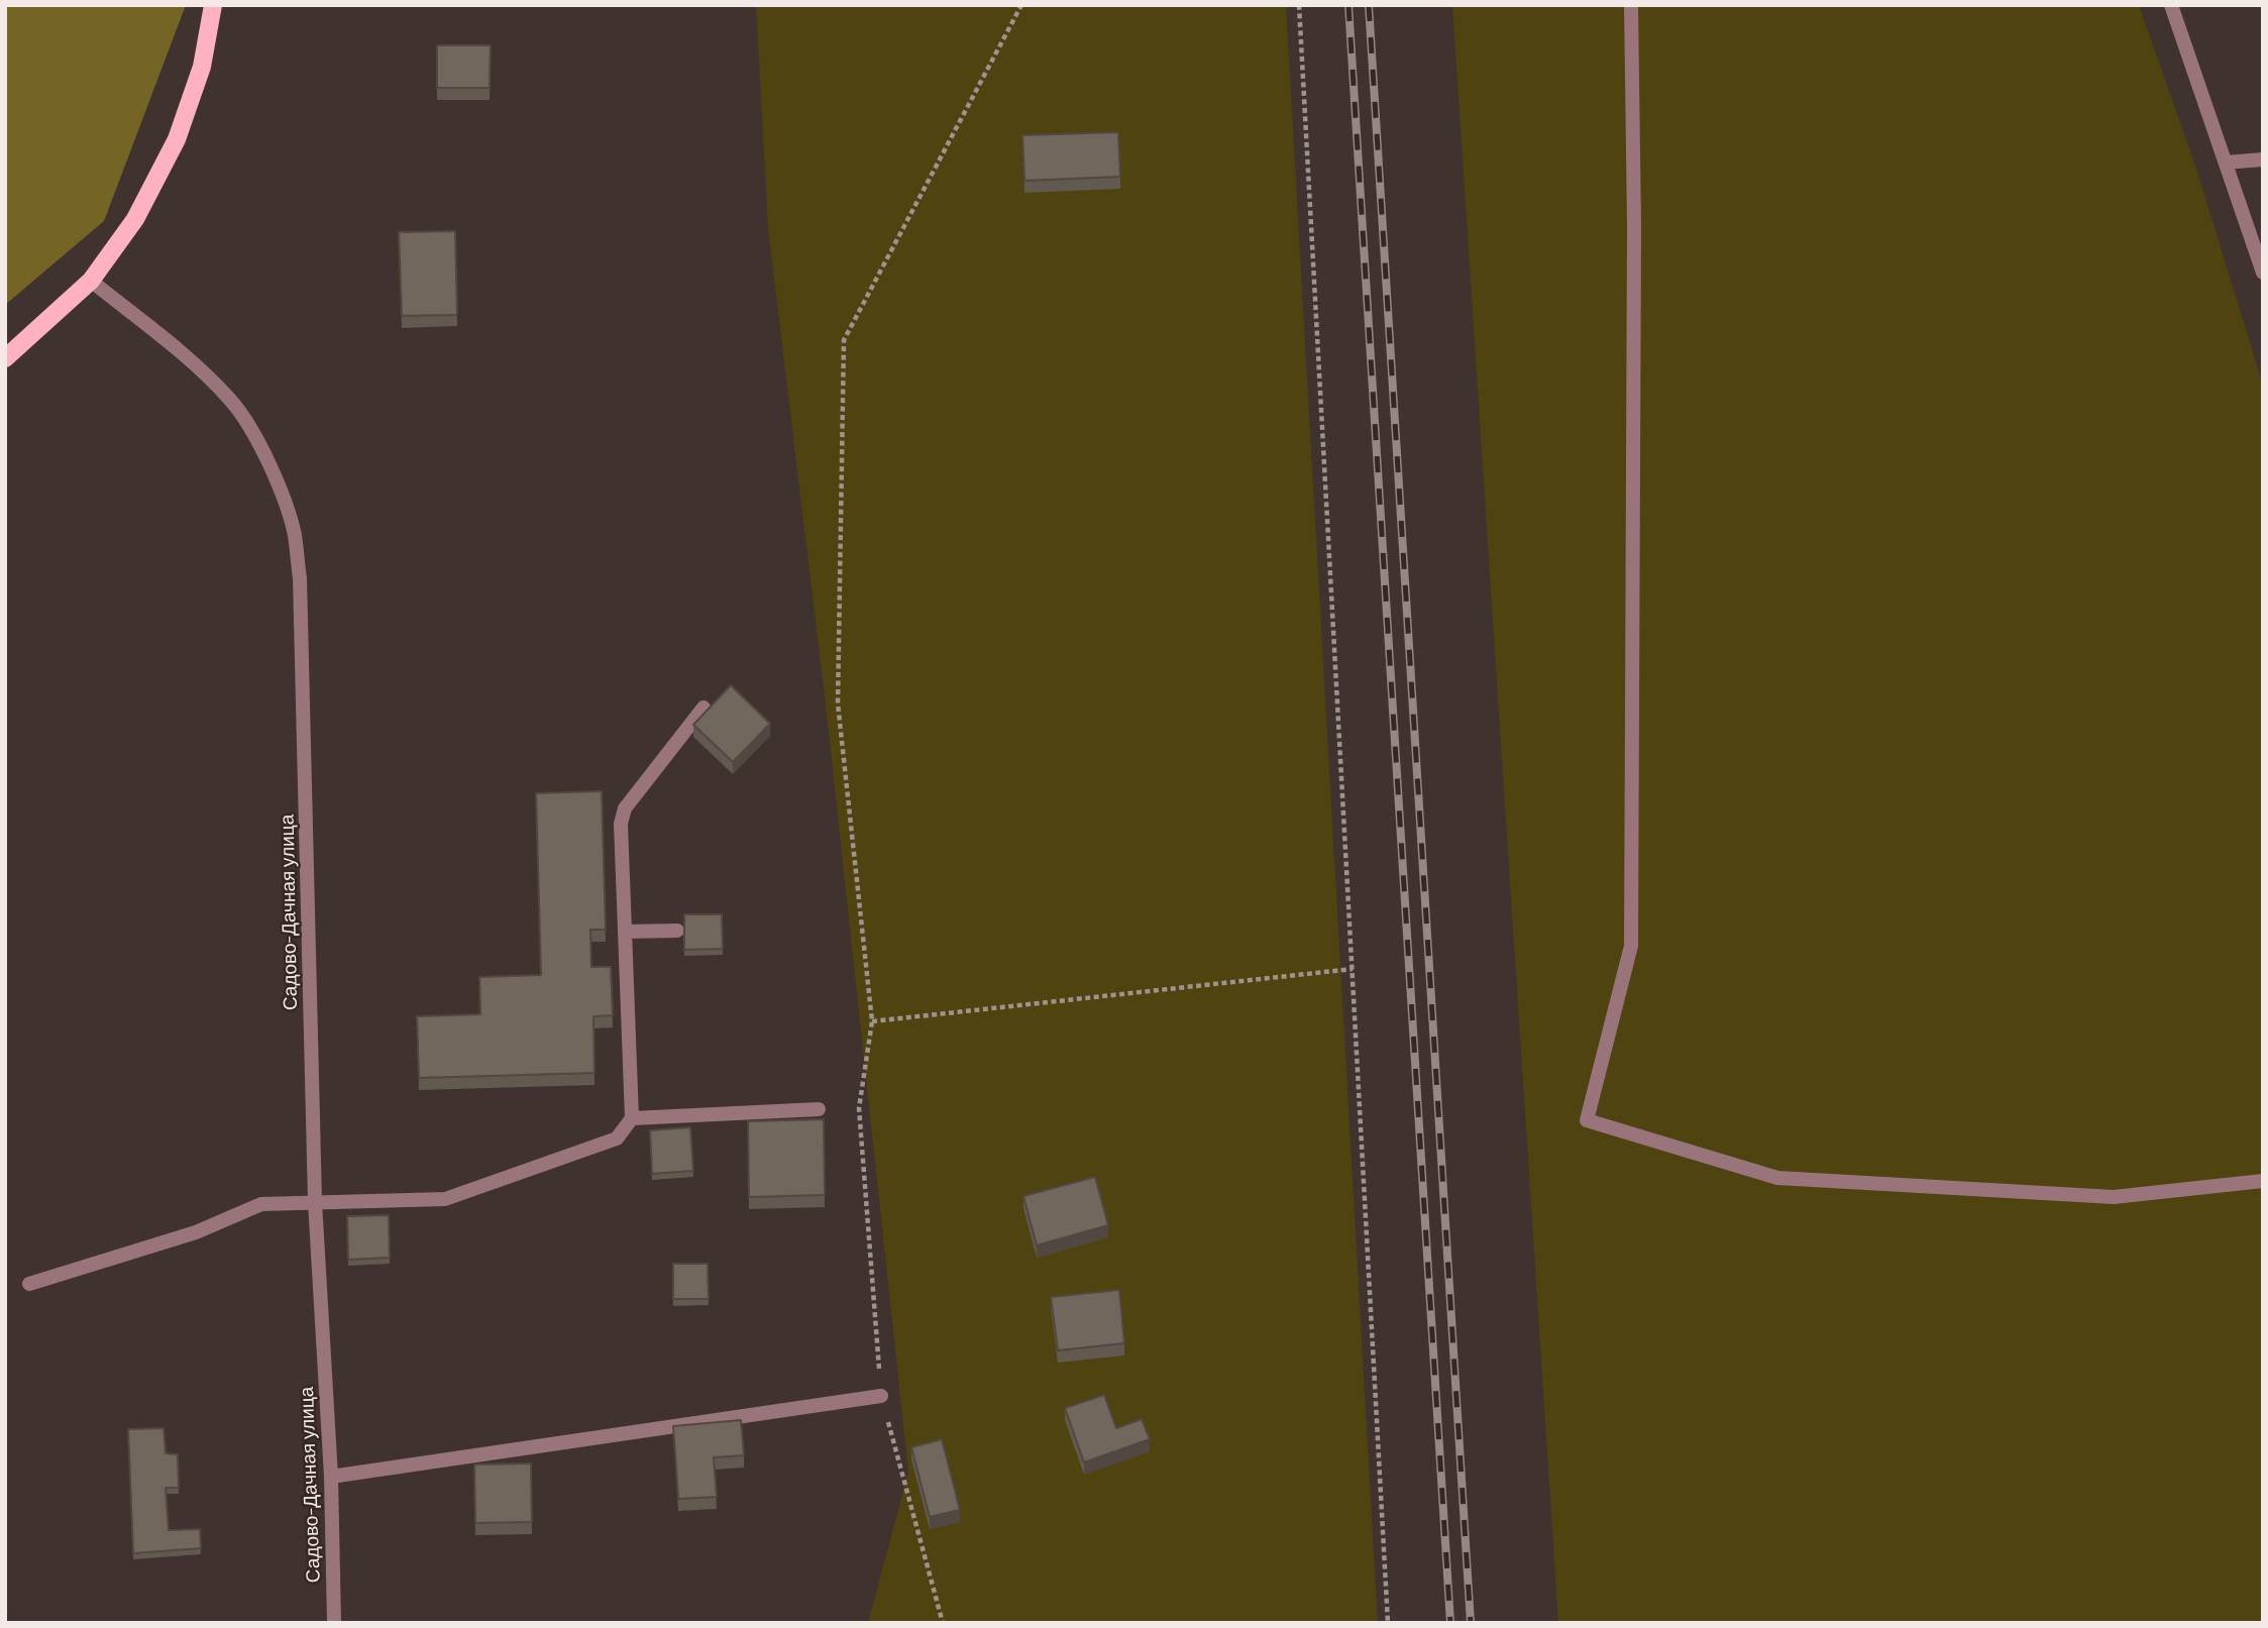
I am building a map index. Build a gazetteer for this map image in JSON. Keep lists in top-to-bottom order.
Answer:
{
  "streets": {
    "street": ["Садово-Дачная улица"]
  }
}
